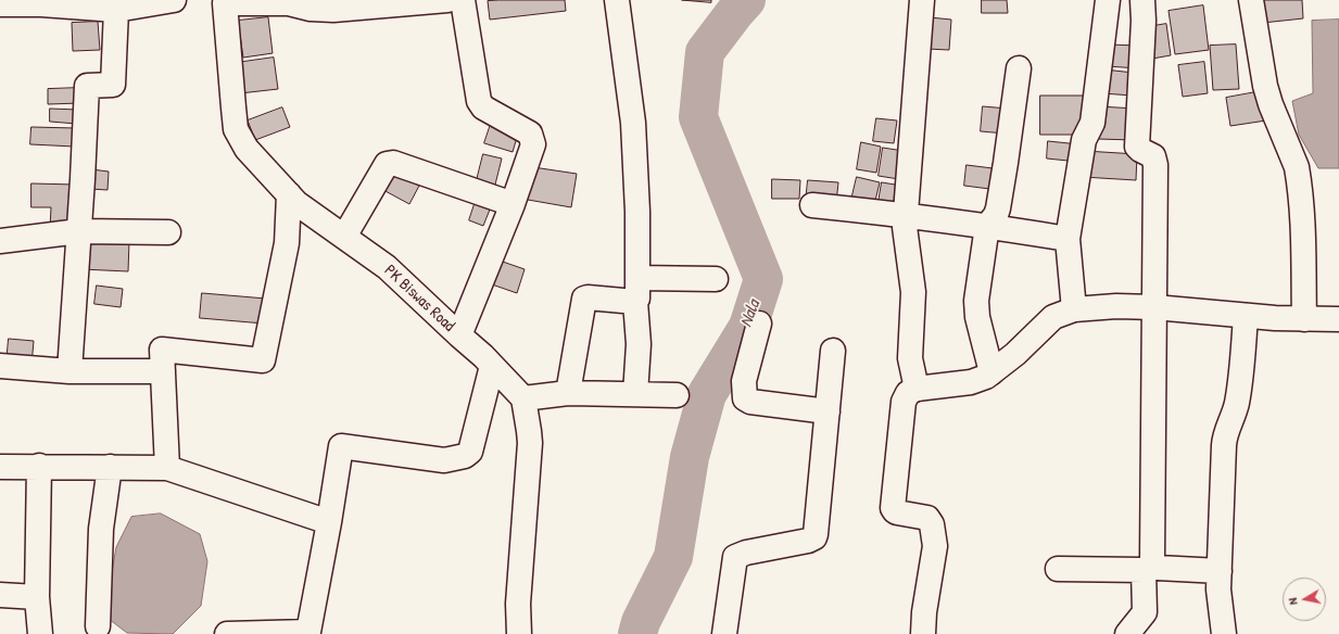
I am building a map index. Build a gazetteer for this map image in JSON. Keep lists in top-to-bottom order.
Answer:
{
  "streets": {
    "street": ["PK Biswas Road"]
  },
  "water": ["Nala"],
  "north": "left"
}
